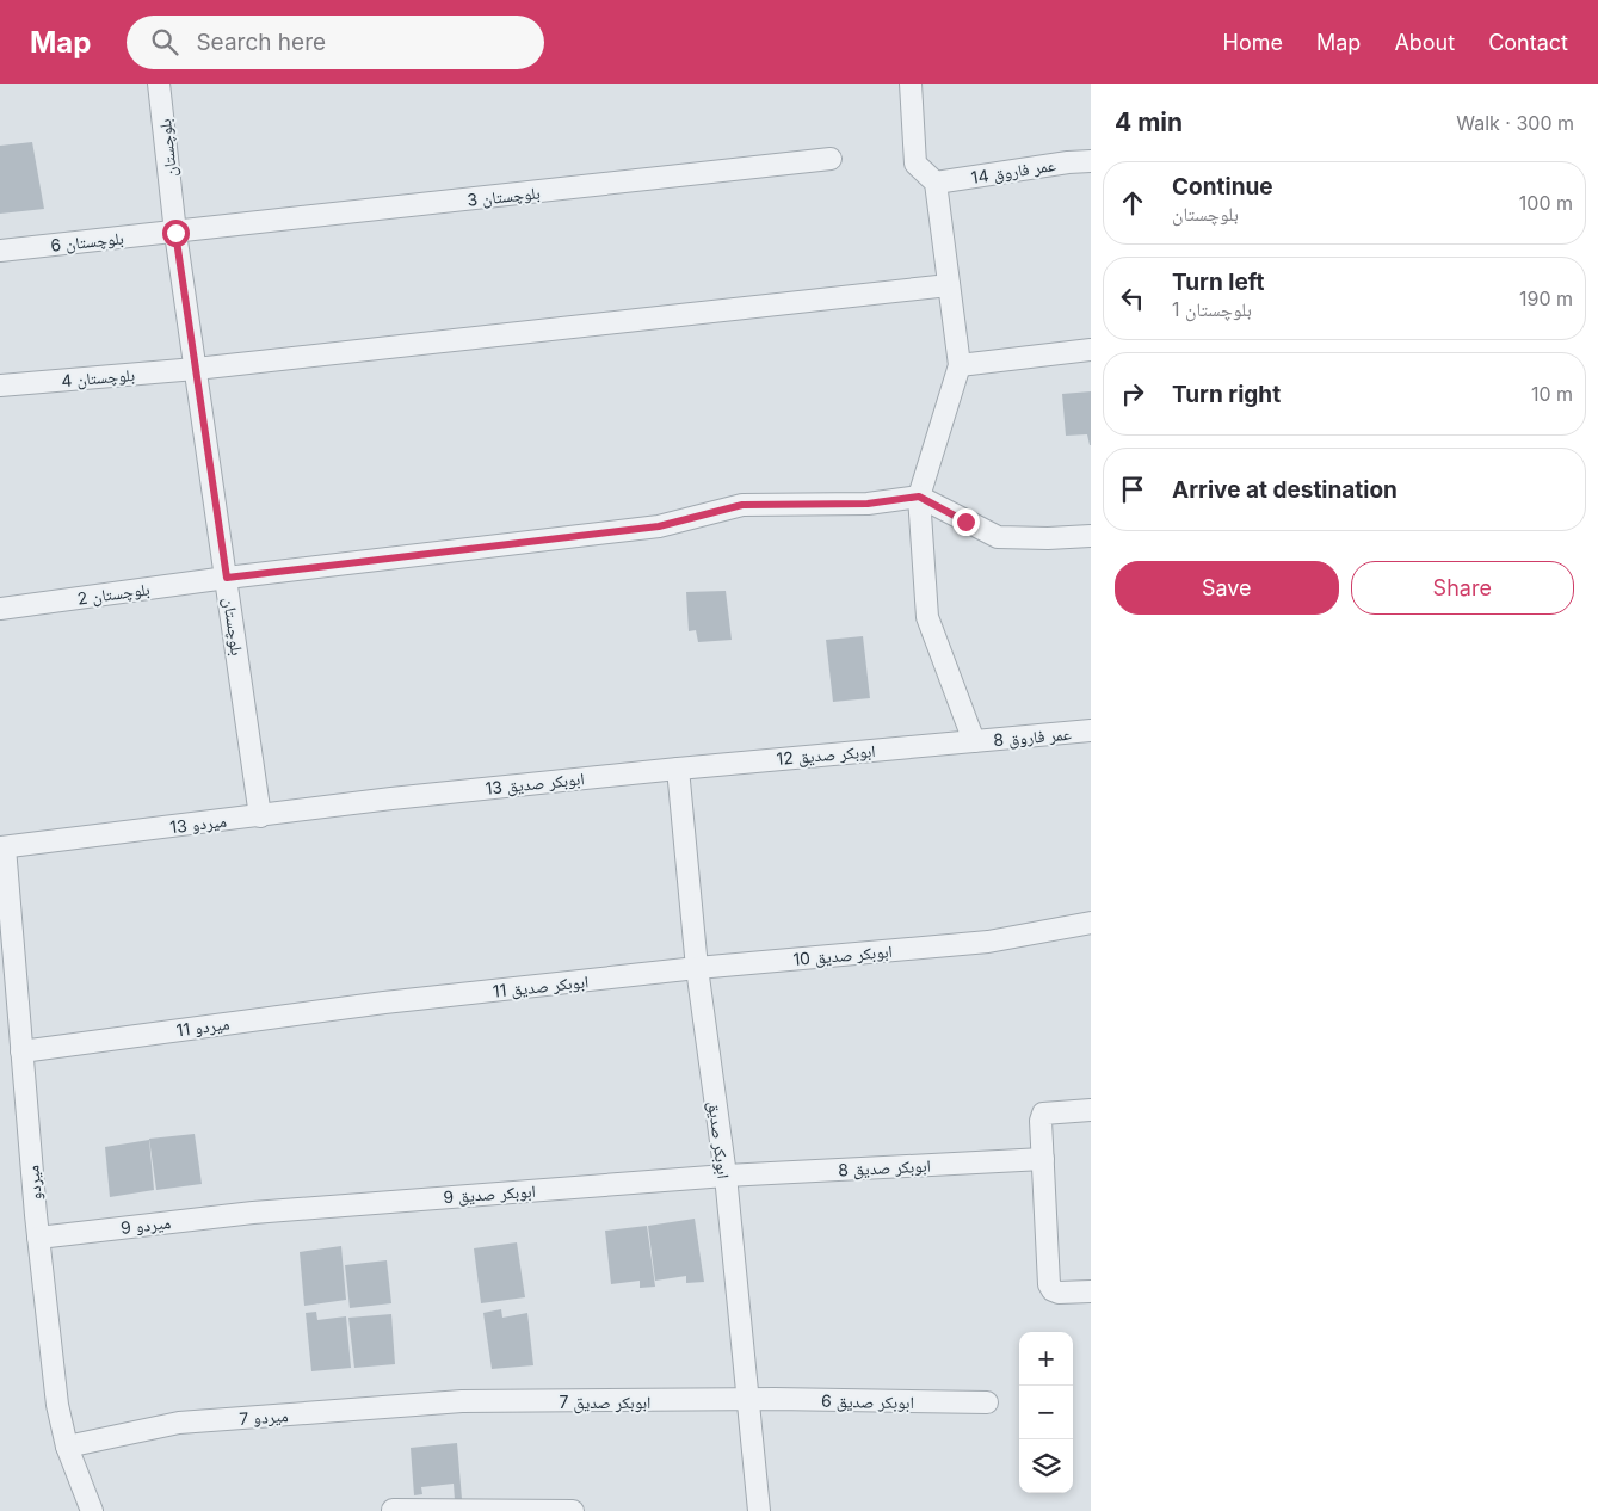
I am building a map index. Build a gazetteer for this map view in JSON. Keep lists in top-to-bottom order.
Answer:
{
  "streets": {
    "street": [
      "بلوچستان",
      "عمر فاروق 14",
      "بلوچستان 3",
      "بلوچستان 6",
      "بلوچستان 4",
      "بلوچستان 2",
      "عمر فاروق 8",
      "ابوبکر صدیق 12",
      "ابوبکر صدیق 13",
      "میردو 13",
      "ابوبکر صدیق 10",
      "ابوبکر صدیق 11",
      "میردو 11",
      "ابوبکر صدیق",
      "ابوبکر صدیق 8",
      "میردو",
      "ابوبکر صدیق 9",
      "میردو 9",
      "ابوبکر صدیق 7",
      "ابوبکر صدیق 6",
      "میردو 7"
    ]
  },
  "crossings": [
    ["بلوچستان", "بلوچستان 3"],
    ["بلوچستان", "بلوچستان 6"],
    ["بلوچستان", "بلوچستان 4"],
    ["بلوچستان", "بلوچستان 2"],
    ["بلوچستان", "میردو 13"],
    ["بلوچستان 3", "بلوچستان 6"],
    ["عمر فاروق 8", "ابوبکر صدیق 12"],
    ["ابوبکر صدیق 12", "ابوبکر صدیق 13"],
    ["ابوبکر صدیق 12", "ابوبکر صدیق"],
    ["ابوبکر صدیق 13", "میردو 13"],
    ["ابوبکر صدیق 13", "ابوبکر صدیق"],
    ["میردو 13", "میردو"],
    ["ابوبکر صدیق 10", "ابوبکر صدیق 11"],
    ["ابوبکر صدیق 10", "ابوبکر صدیق"],
    ["ابوبکر صدیق 11", "میردو 11"],
    ["ابوبکر صدیق 11", "ابوبکر صدیق"],
    ["میردو 11", "میردو"],
    ["ابوبکر صدیق", "ابوبکر صدیق 8"],
    ["ابوبکر صدیق", "ابوبکر صدیق 9"],
    ["ابوبکر صدیق", "ابوبکر صدیق 7"],
    ["ابوبکر صدیق", "ابوبکر صدیق 6"],
    ["ابوبکر صدیق 8", "ابوبکر صدیق 9"],
    ["میردو", "میردو 9"],
    ["میردو", "میردو 7"],
    ["ابوبکر صدیق 9", "میردو 9"],
    ["ابوبکر صدیق 7", "ابوبکر صدیق 6"],
    ["ابوبکر صدیق 7", "میردو 7"]
  ],
  "page": {
    "header": "Map",
    "search": "Search here",
    "nav": [
      "Home",
      "Map",
      "About",
      "Contact"
    ],
    "heading": ["4 min", "Walk · 300 m"],
    "list": [
      ["Continue", "بلوچستان", "100 m"],
      ["Turn left", "بلوچستان 1", "190 m"],
      ["Turn right", "10 m"],
      "Arrive at destination"
    ],
    "buttons": ["Save", "Share"],
    "map_buttons": ["+", "−"]
  }
}
